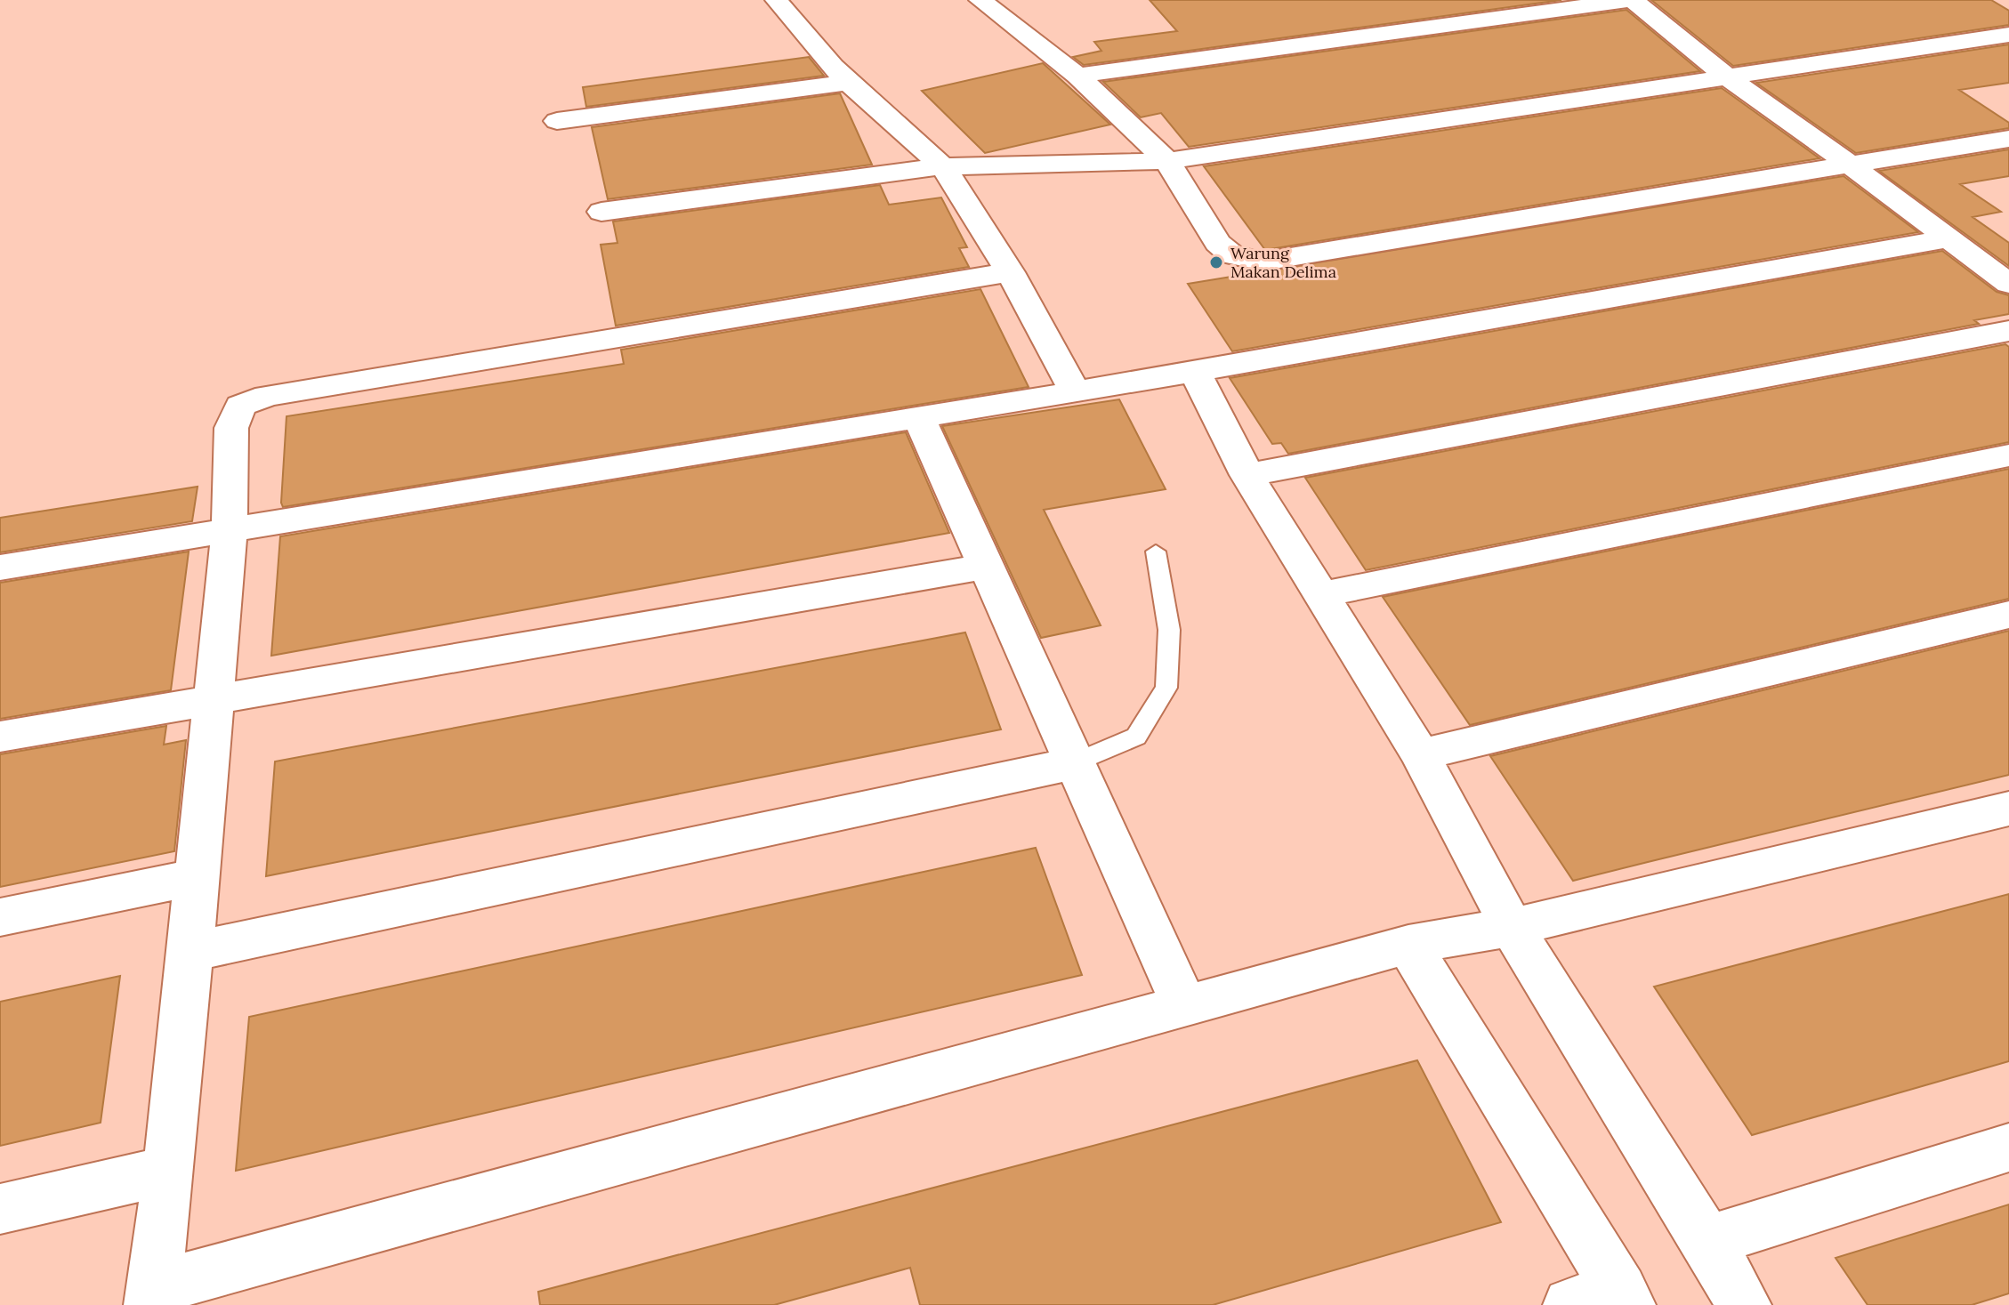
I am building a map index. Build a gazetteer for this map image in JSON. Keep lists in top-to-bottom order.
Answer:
{
  "places": ["Warung Makan Delima"]
}
